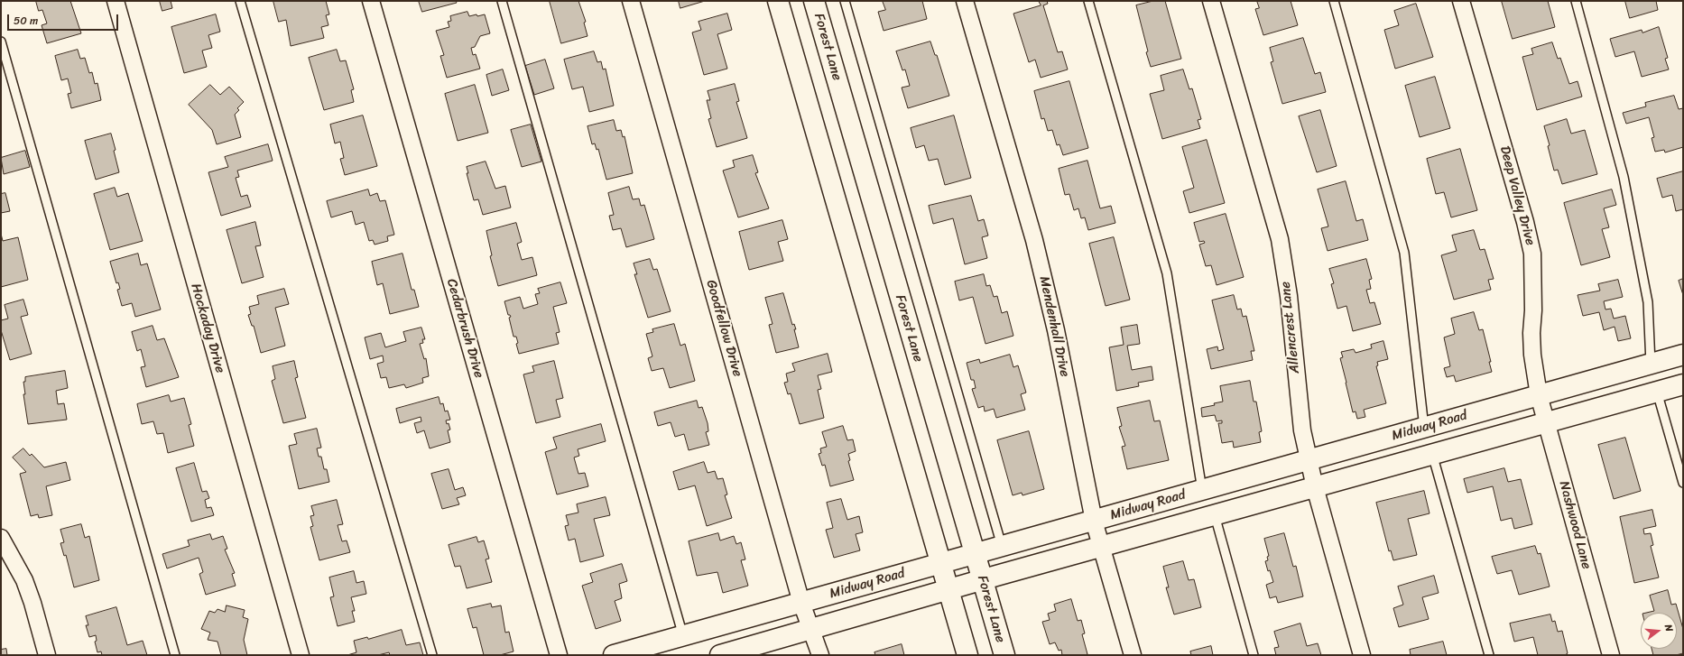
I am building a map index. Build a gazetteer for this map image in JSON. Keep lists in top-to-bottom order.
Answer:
{
  "streets": {
    "main road": ["Forest Lane", "Midway Road"],
    "street": [
      "Deep Valley Drive",
      "Mendenhall Drive",
      "Allencrest Lane",
      "Hockaday Drive",
      "Cedarbrush Drive",
      "Goodfellow Drive",
      "Nashwood Lane"
    ]
  },
  "crossings": [
    ["Forest Lane", "Midway Road"],
    ["Deep Valley Drive", "Midway Road"],
    ["Deep Valley Drive", "Nashwood Lane"],
    ["Mendenhall Drive", "Midway Road"],
    ["Allencrest Lane", "Midway Road"],
    ["Goodfellow Drive", "Midway Road"],
    ["Midway Road", "Nashwood Lane"]
  ],
  "scale_bar": "50 m",
  "north": "right"
}
